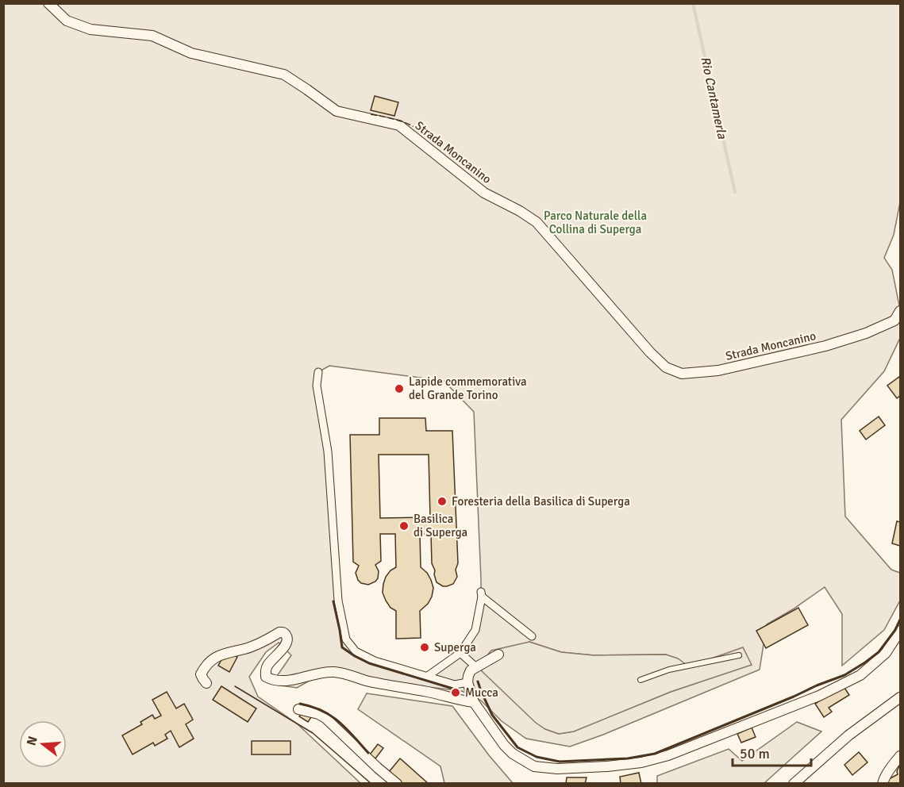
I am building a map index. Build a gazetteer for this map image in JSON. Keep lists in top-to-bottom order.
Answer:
{
  "streets": {
    "street": ["Strada Moncanino"]
  },
  "water": ["Rio Cantamerla"],
  "parks": ["Parco Naturale della Collina di Superga"],
  "places": [
    "Lapide commemorativa del Grande Torino",
    "Foresteria della Basilica di Superga",
    "Basilica di Superga",
    "Superga",
    "Mucca"
  ],
  "scale_bar": "50 m",
  "north": "left"
}
